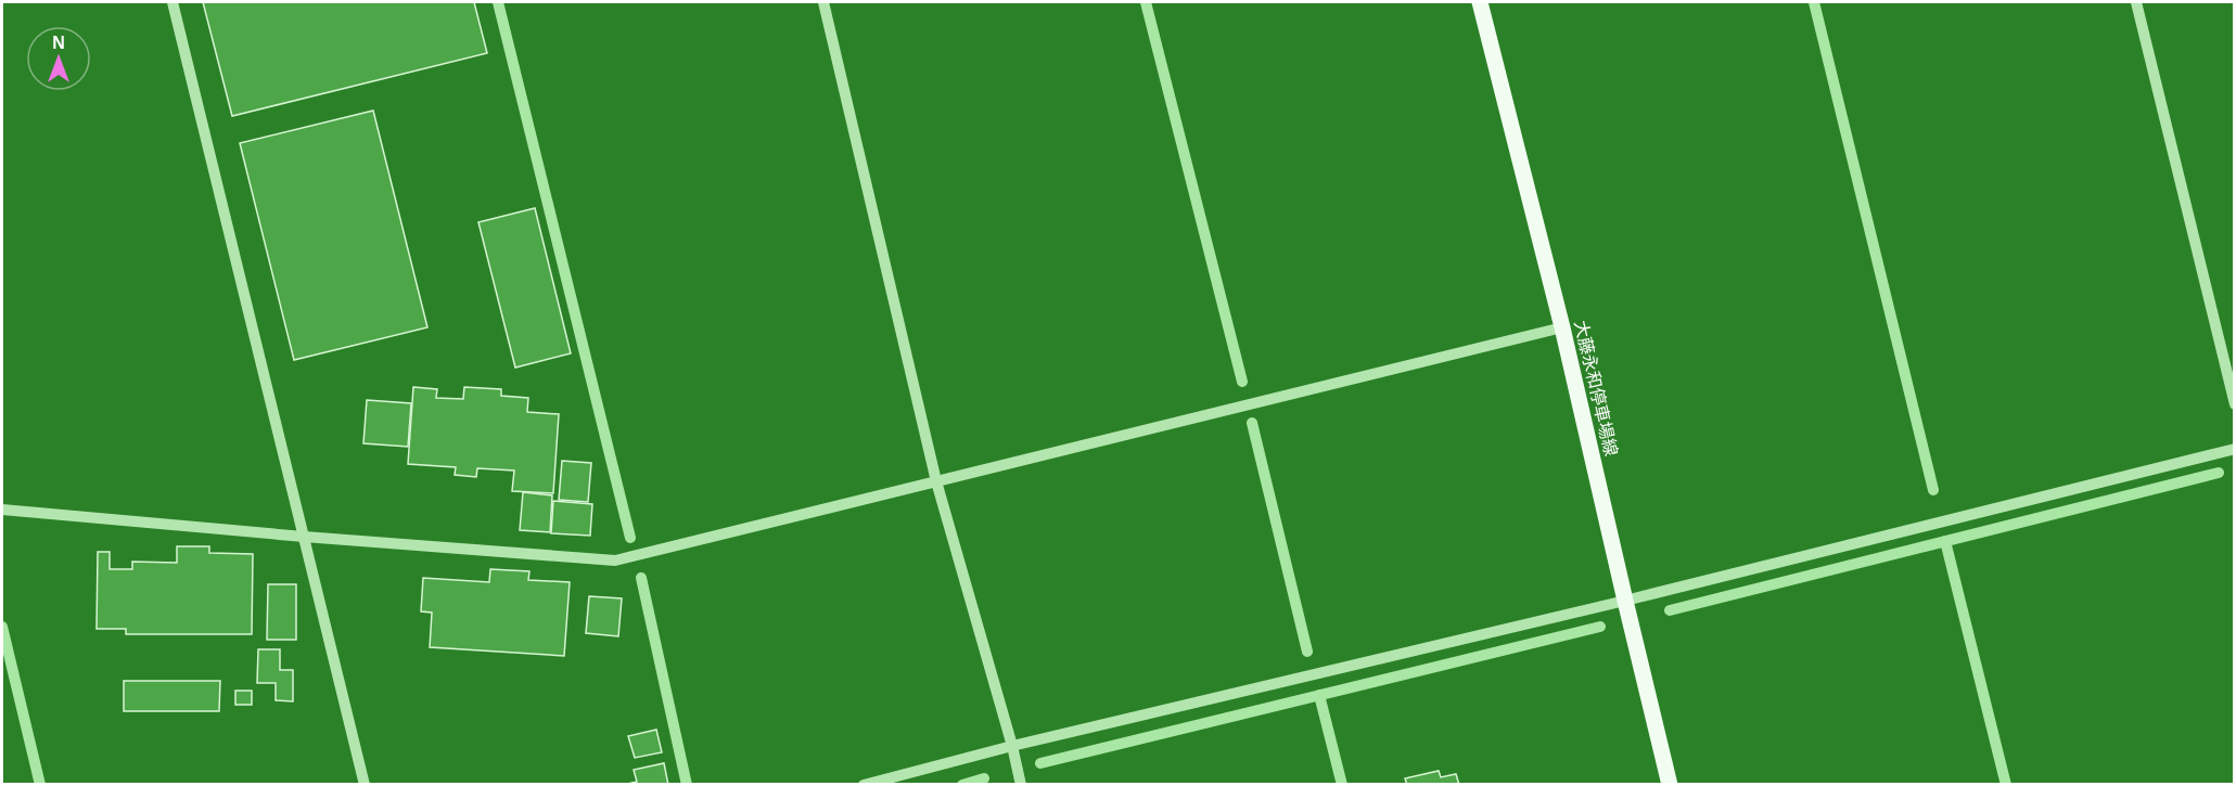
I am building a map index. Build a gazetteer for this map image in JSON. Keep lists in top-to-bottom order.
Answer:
{
  "streets": {
    "main road": ["大藤永和停車場線"]
  },
  "north": "top"
}
